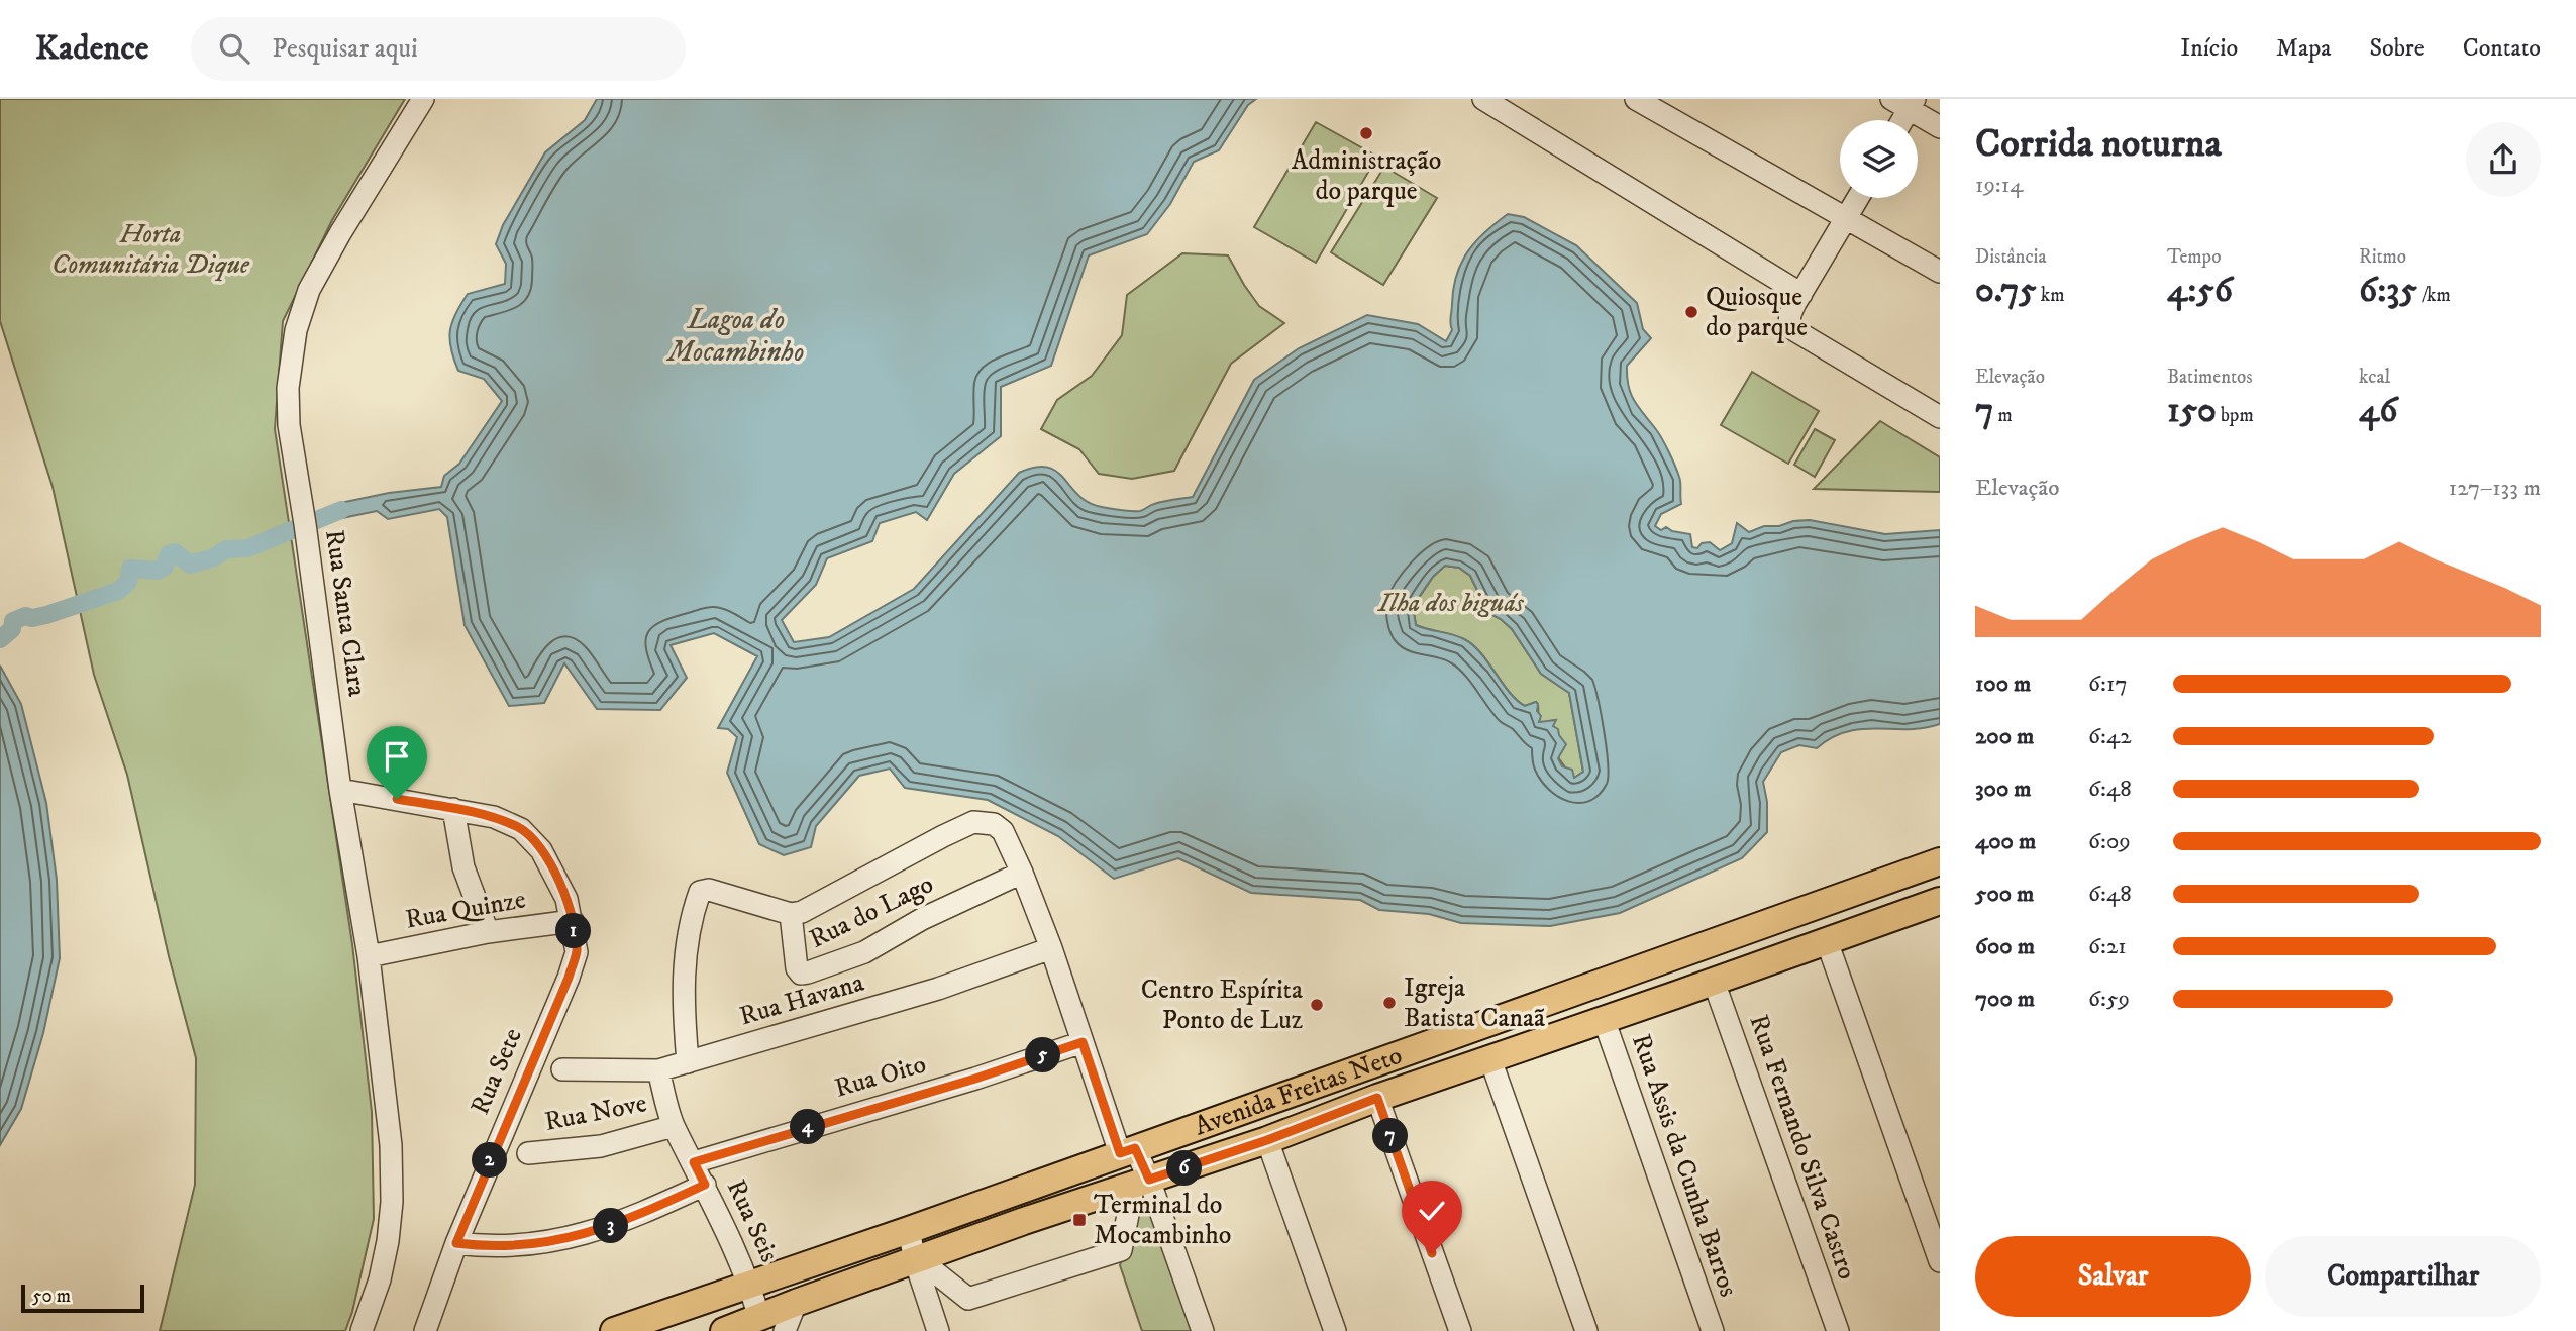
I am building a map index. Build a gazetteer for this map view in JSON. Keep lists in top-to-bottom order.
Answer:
{
  "streets": {
    "main road": ["Avenida Freitas Neto"],
    "street": [
      "Rua Santa Clara",
      "Rua Quinze",
      "Rua do Lago",
      "Rua Havana",
      "Rua Sete",
      "Rua Oito",
      "Rua Nove",
      "Rua Fernando Silva Castro",
      "Rua Assis da Cunha Barros",
      "Rua Seis"
    ]
  },
  "crossings": [
    ["Rua Santa Clara", "Rua Quinze"],
    ["Rua Quinze", "Rua Sete"],
    ["Rua do Lago", "Rua Havana"],
    ["Rua do Lago", "Rua Oito"],
    ["Rua do Lago", "Avenida Freitas Neto"],
    ["Rua Havana", "Rua Seis"],
    ["Rua Oito", "Rua Seis"],
    ["Avenida Freitas Neto", "Rua Fernando Silva Castro"],
    ["Avenida Freitas Neto", "Rua Assis da Cunha Barros"],
    ["Avenida Freitas Neto", "Rua Seis"],
    ["Rua Nove", "Rua Seis"]
  ],
  "water": ["Lagoa do Mocambinho"],
  "parks": ["Horta Comunitária Dique", "Ilha dos biguás"],
  "places": {
    "other": [
      "Administração do parque",
      "Quiosque do parque",
      "Igreja Batista Canaã",
      "Centro Espírita Ponto de Luz"
    ],
    "transit": ["Terminal do Mocambinho"]
  },
  "scale_bar": "50 m",
  "page": {
    "header": "Kadence",
    "search": "Pesquisar aqui",
    "nav": [
      "Início",
      "Mapa",
      "Sobre",
      "Contato"
    ],
    "heading": ["Corrida noturna", "19:14"],
    "stats": [
      ["Distância", "0.75 km"],
      ["Tempo", "4:56"],
      ["Ritmo", "6:35 /km"],
      ["Elevação", "7 m"],
      ["Batimentos", "150 bpm"],
      ["kcal", "46"]
    ],
    "chart": ["Elevação", "127–133 m"],
    "list": [
      {
        "name": "100 m",
        "note": "6:17"
      },
      {
        "name": "200 m",
        "note": "6:42"
      },
      {
        "name": "300 m",
        "note": "6:48"
      },
      {
        "name": "400 m",
        "note": "6:09"
      },
      {
        "name": "500 m",
        "note": "6:48"
      },
      {
        "name": "600 m",
        "note": "6:21"
      },
      {
        "name": "700 m",
        "note": "6:59"
      }
    ],
    "pins": [
      "1",
      "5",
      "4",
      "7",
      "2",
      "6",
      "3"
    ],
    "buttons": ["Salvar", "Compartilhar"],
    "scale": "50 m"
  }
}
